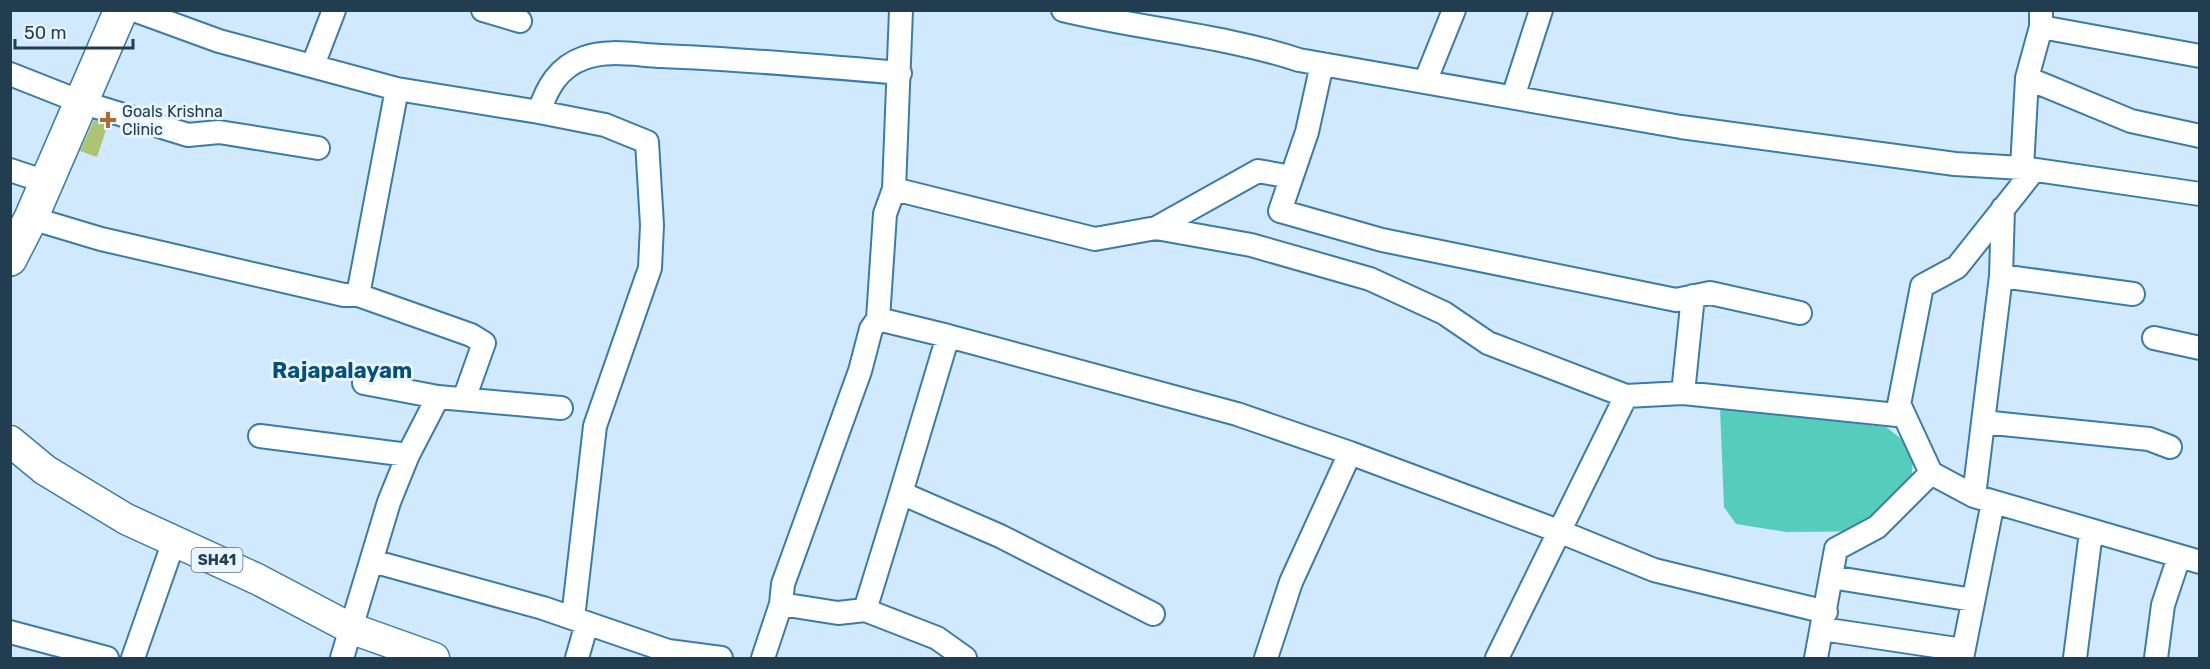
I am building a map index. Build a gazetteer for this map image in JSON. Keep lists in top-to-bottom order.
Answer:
{
  "streets": {
    "main road": ["SH41"]
  },
  "districts": ["Rajapalayam"],
  "places": {
    "health": ["Goals Krishna Clinic"]
  },
  "scale_bar": "50 m"
}
